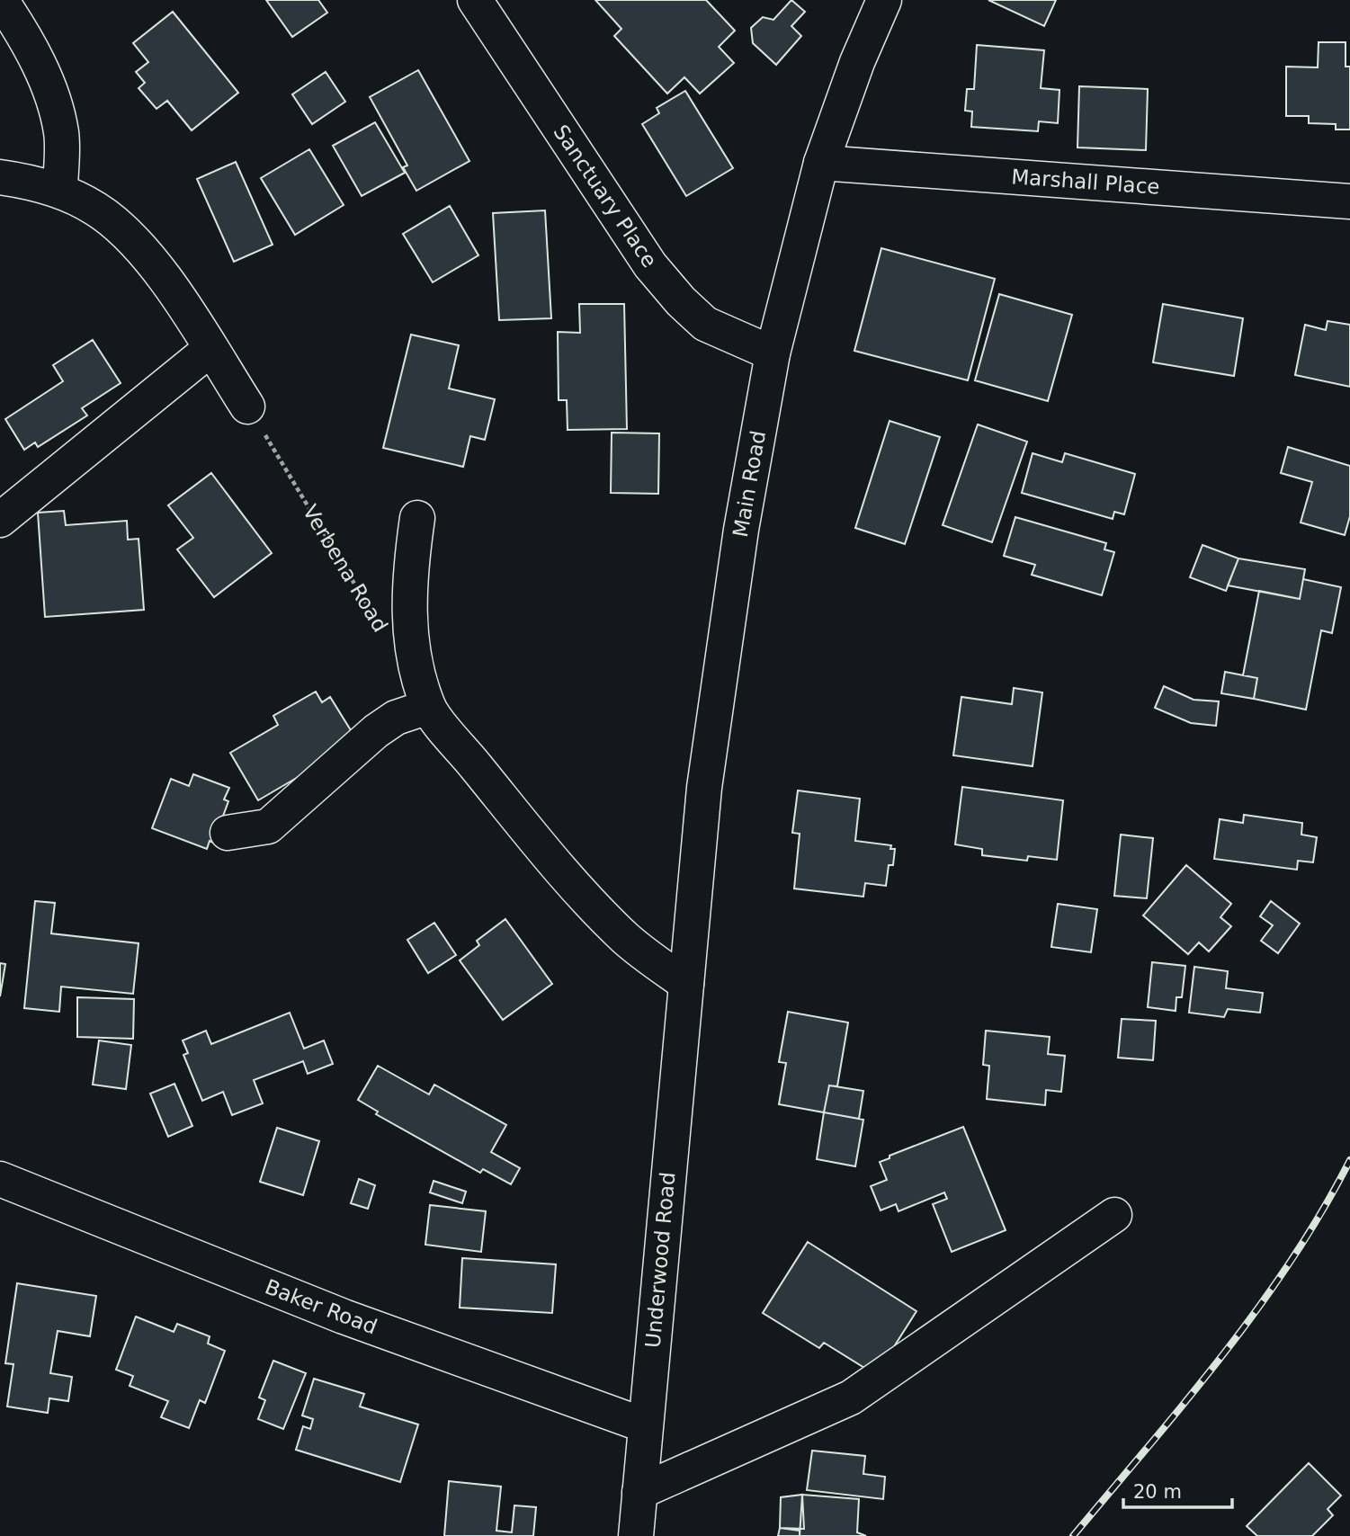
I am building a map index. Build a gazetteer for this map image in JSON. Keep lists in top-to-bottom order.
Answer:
{
  "streets": {
    "street": [
      "Marshall Place",
      "Sanctuary Place",
      "Main Road",
      "Underwood Road",
      "Baker Road"
    ],
    "path": ["Verbena Road"]
  },
  "crossings": [
    ["Marshall Place", "Main Road"],
    ["Sanctuary Place", "Main Road"],
    ["Main Road", "Underwood Road"],
    ["Underwood Road", "Baker Road"]
  ],
  "scale_bar": "20 m"
}
